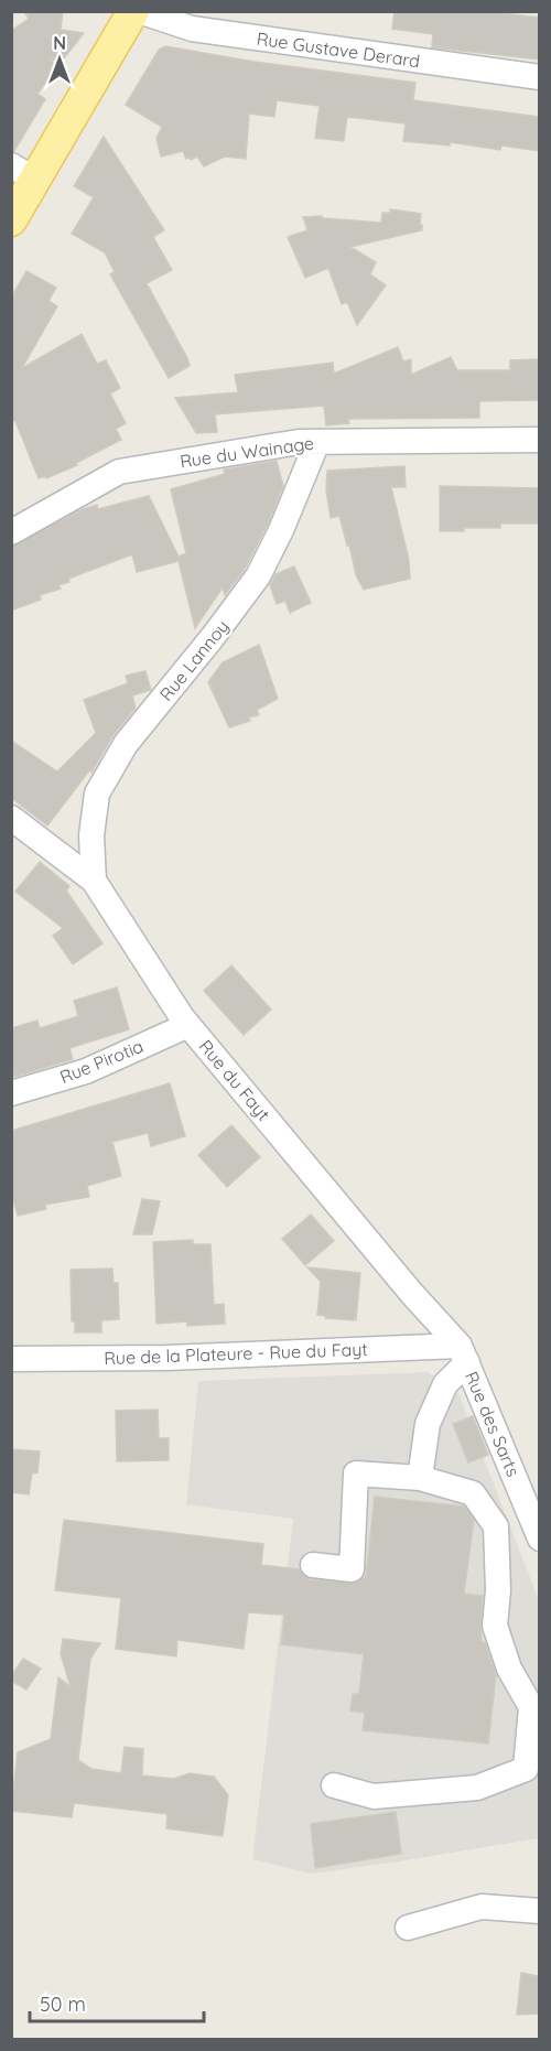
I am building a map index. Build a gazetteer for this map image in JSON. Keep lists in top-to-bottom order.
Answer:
{
  "streets": {
    "street": [
      "Rue Gustave Derard",
      "Rue du Wainage",
      "Rue Lannoy",
      "Rue Pirotia",
      "Rue du Fayt",
      "Rue de la Plateure - Rue du Fayt",
      "Rue des Sarts"
    ]
  },
  "crossings": [
    ["Rue du Wainage", "Rue Lannoy"],
    ["Rue Lannoy", "Rue du Fayt"],
    ["Rue Pirotia", "Rue du Fayt"],
    ["Rue du Fayt", "Rue de la Plateure - Rue du Fayt"],
    ["Rue du Fayt", "Rue des Sarts"],
    ["Rue de la Plateure - Rue du Fayt", "Rue des Sarts"]
  ],
  "scale_bar": "50 m",
  "north": "top"
}
